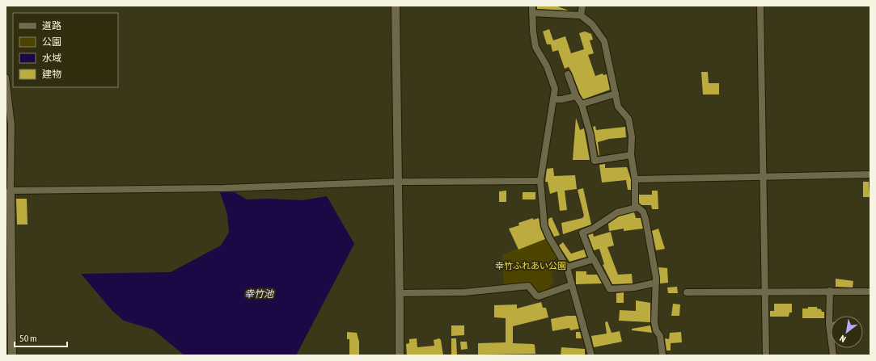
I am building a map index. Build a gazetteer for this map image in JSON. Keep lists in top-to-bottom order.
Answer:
{
  "water": ["幸竹池"],
  "parks": ["幸竹ふれあい公園"],
  "legend": [
    "道路",
    "公園",
    "水域",
    "建物"
  ],
  "scale_bar": "50 m",
  "north": "bottom left"
}
